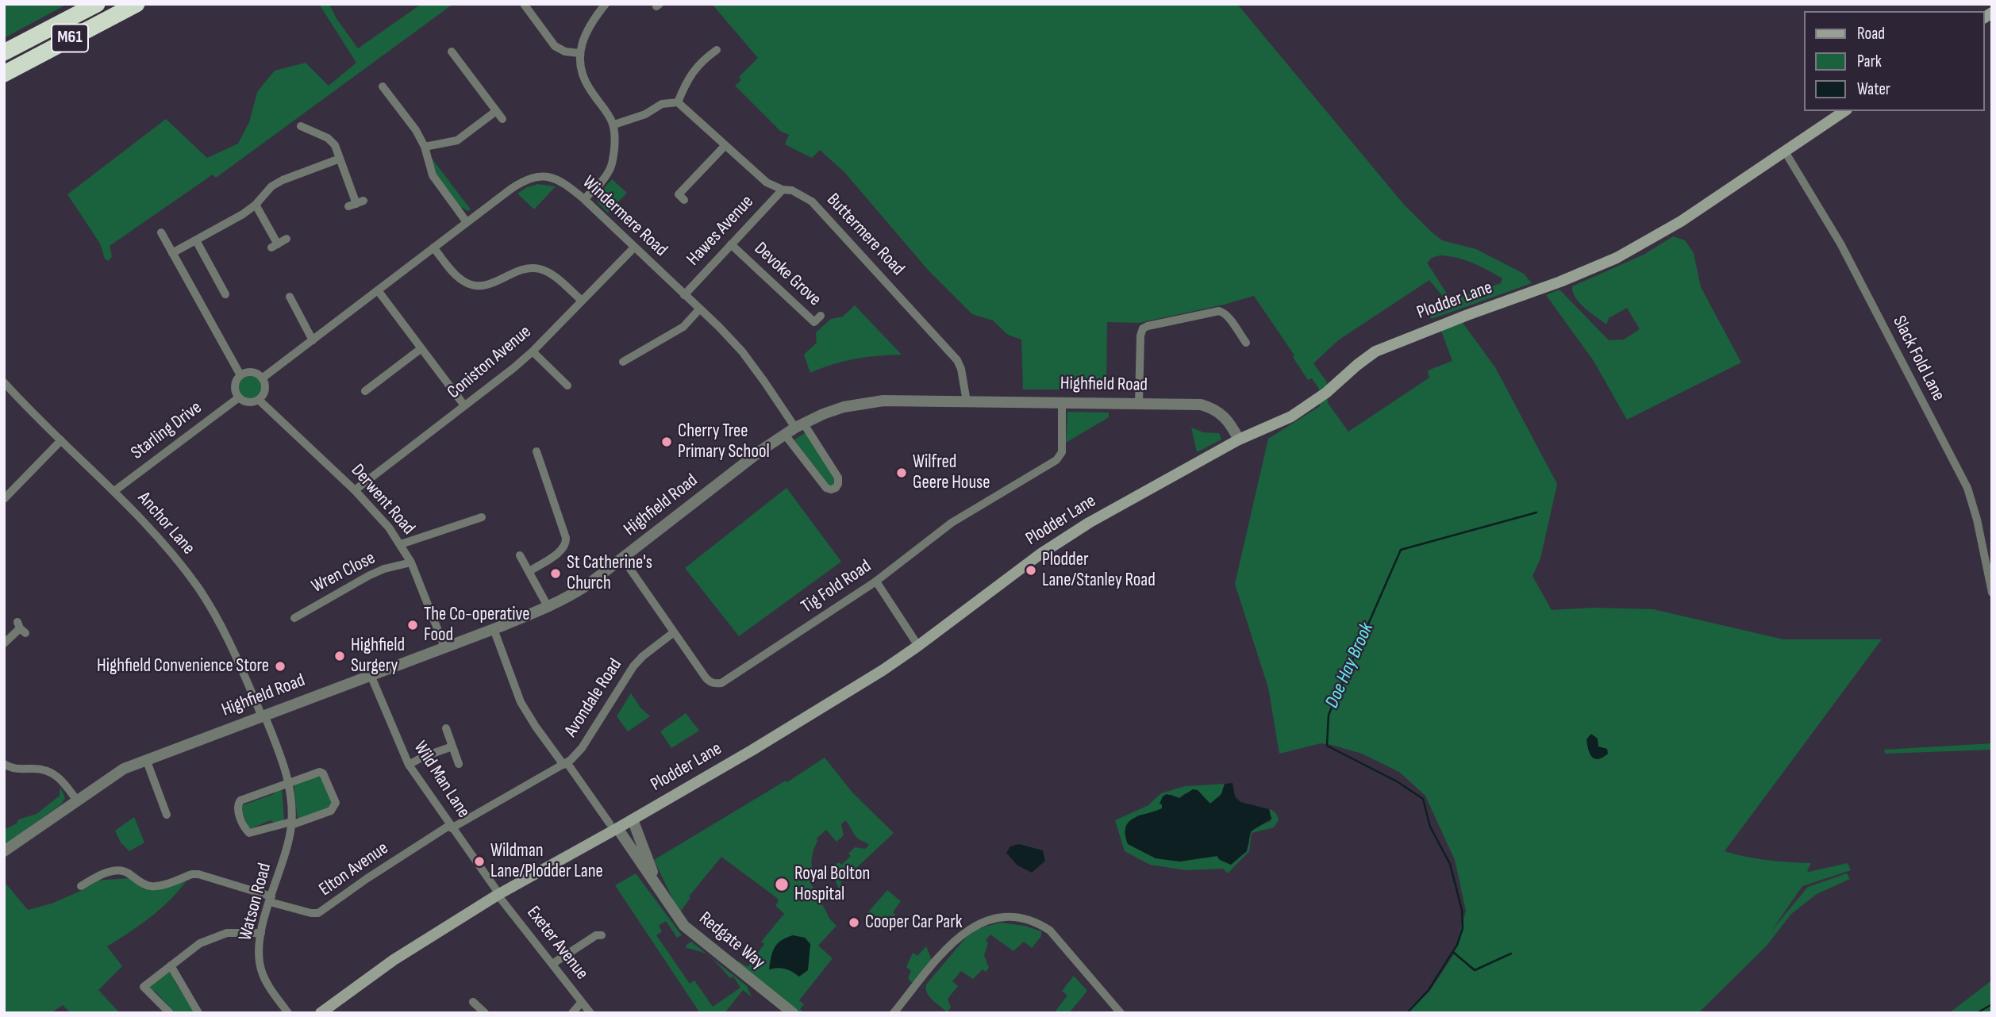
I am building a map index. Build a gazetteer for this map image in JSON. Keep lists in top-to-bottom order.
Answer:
{
  "streets": {
    "highway": ["M61"],
    "main road": ["Plodder Lane"],
    "street": [
      "Windermere Road",
      "Hawes Avenue",
      "Buttermere Road",
      "Devoke Grove",
      "Slack Fold Lane",
      "Coniston Avenue",
      "Highfield Road",
      "Starling Drive",
      "Derwent Road",
      "Anchor Lane",
      "Wren Close",
      "Tig Fold Road",
      "Avondale Road",
      "Wild Man Lane",
      "Elton Avenue",
      "Watson Road",
      "Redgate Way",
      "Exeter Avenue"
    ]
  },
  "crossings": [
    ["Windermere Road", "Hawes Avenue"],
    ["Windermere Road", "Coniston Avenue"],
    ["Windermere Road", "Highfield Road"],
    ["Windermere Road", "Starling Drive"],
    ["Windermere Road", "Derwent Road"],
    ["Hawes Avenue", "Buttermere Road"],
    ["Hawes Avenue", "Devoke Grove"],
    ["Buttermere Road", "Highfield Road"],
    ["Plodder Lane", "Slack Fold Lane"],
    ["Plodder Lane", "Highfield Road"],
    ["Plodder Lane", "Wild Man Lane"],
    ["Plodder Lane", "Redgate Way"],
    ["Plodder Lane", "Exeter Avenue"],
    ["Coniston Avenue", "Derwent Road"],
    ["Highfield Road", "Derwent Road"],
    ["Highfield Road", "Anchor Lane"],
    ["Highfield Road", "Tig Fold Road"],
    ["Highfield Road", "Wild Man Lane"],
    ["Highfield Road", "Watson Road"],
    ["Starling Drive", "Derwent Road"],
    ["Starling Drive", "Anchor Lane"],
    ["Derwent Road", "Wren Close"],
    ["Anchor Lane", "Watson Road"],
    ["Tig Fold Road", "Avondale Road"],
    ["Avondale Road", "Wild Man Lane"],
    ["Avondale Road", "Elton Avenue"],
    ["Wild Man Lane", "Elton Avenue"],
    ["Wild Man Lane", "Exeter Avenue"],
    ["Elton Avenue", "Watson Road"]
  ],
  "water": ["Doe Hay Brook"],
  "places": [
    "Cherry Tree Primary School",
    "Wilfred Geere House",
    "Plodder Lane/Stanley Road",
    "St Catherine's Church",
    "The Co-operative Food",
    "Highfield Surgery",
    "Highfield Convenience Store",
    "Wildman Lane/Plodder Lane",
    "Royal Bolton Hospital",
    "Cooper Car Park"
  ],
  "legend": ["Road", "Park", "Water"]
}
